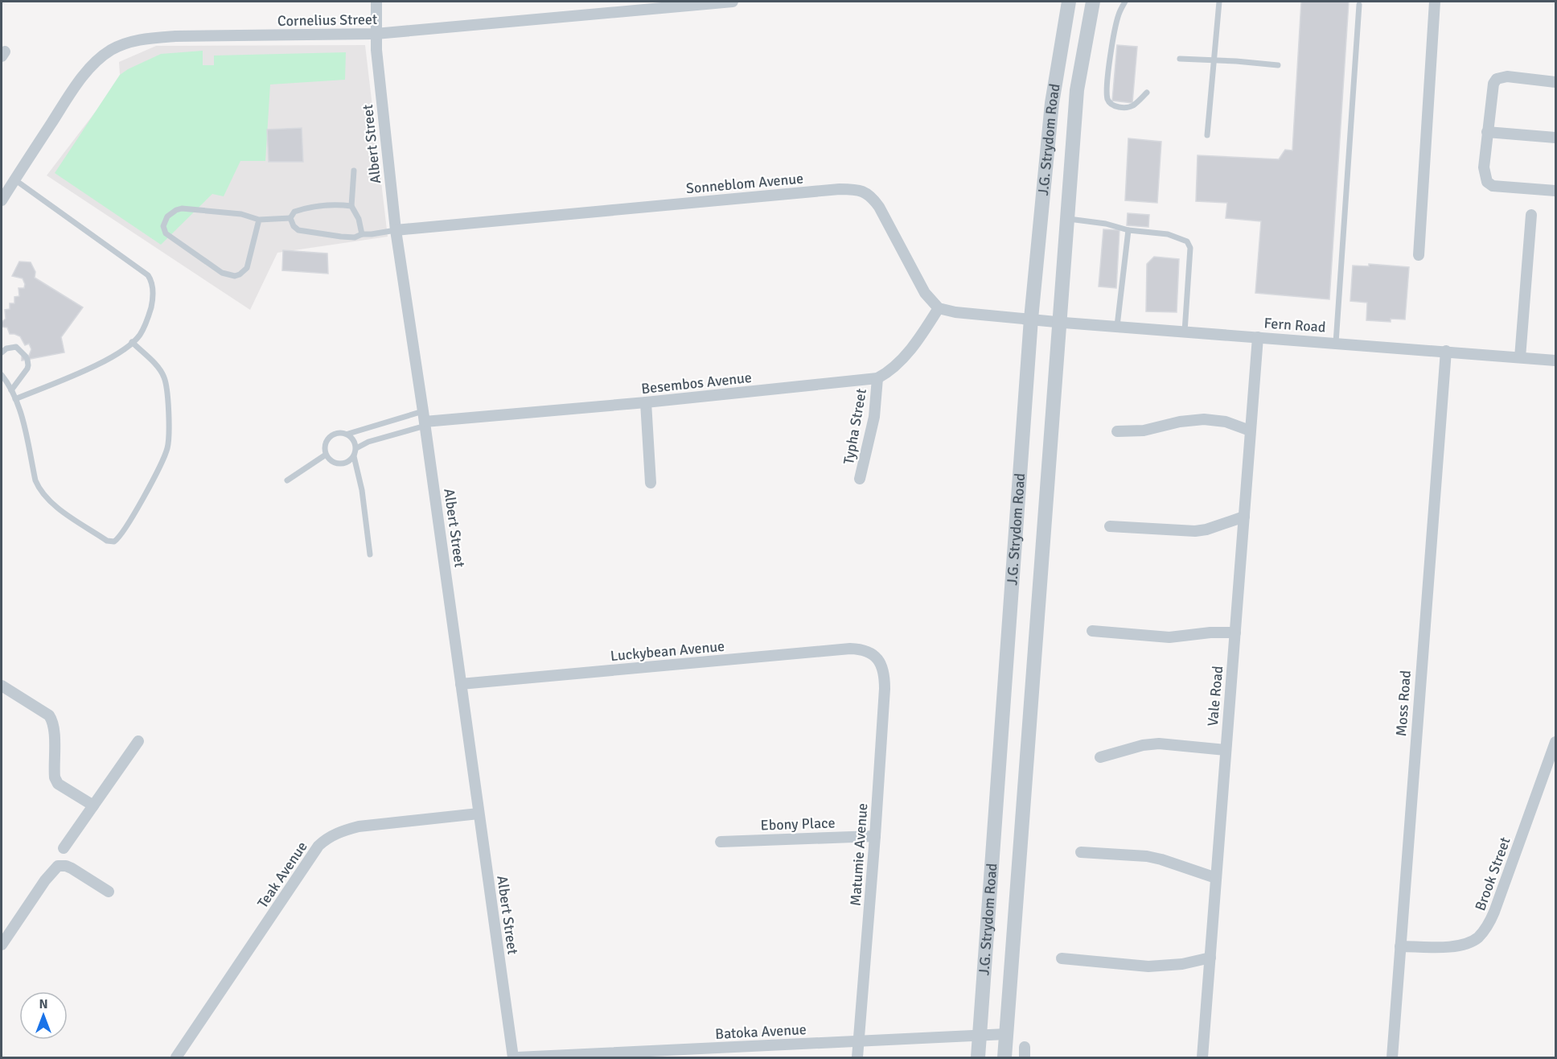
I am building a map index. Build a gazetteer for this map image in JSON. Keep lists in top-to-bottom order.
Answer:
{
  "streets": {
    "street": [
      "Cornelius Street",
      "J.G. Strydom Road",
      "Albert Street",
      "Sonneblom Avenue",
      "Fern Road",
      "Besembos Avenue",
      "Typha Street",
      "Luckybean Avenue",
      "Vale Road",
      "Moss Road",
      "Ebony Place",
      "Matumie Avenue",
      "Brook Street",
      "Teak Avenue",
      "Batoka Avenue"
    ]
  },
  "crossings": [
    ["Cornelius Street", "Albert Street"],
    ["J.G. Strydom Road", "Fern Road"],
    ["J.G. Strydom Road", "Batoka Avenue"],
    ["Albert Street", "Sonneblom Avenue"],
    ["Albert Street", "Besembos Avenue"],
    ["Albert Street", "Luckybean Avenue"],
    ["Albert Street", "Teak Avenue"],
    ["Albert Street", "Batoka Avenue"],
    ["Fern Road", "Vale Road"],
    ["Fern Road", "Moss Road"],
    ["Besembos Avenue", "Typha Street"],
    ["Luckybean Avenue", "Matumie Avenue"],
    ["Moss Road", "Brook Street"],
    ["Ebony Place", "Matumie Avenue"],
    ["Matumie Avenue", "Batoka Avenue"]
  ],
  "north": "top"
}
